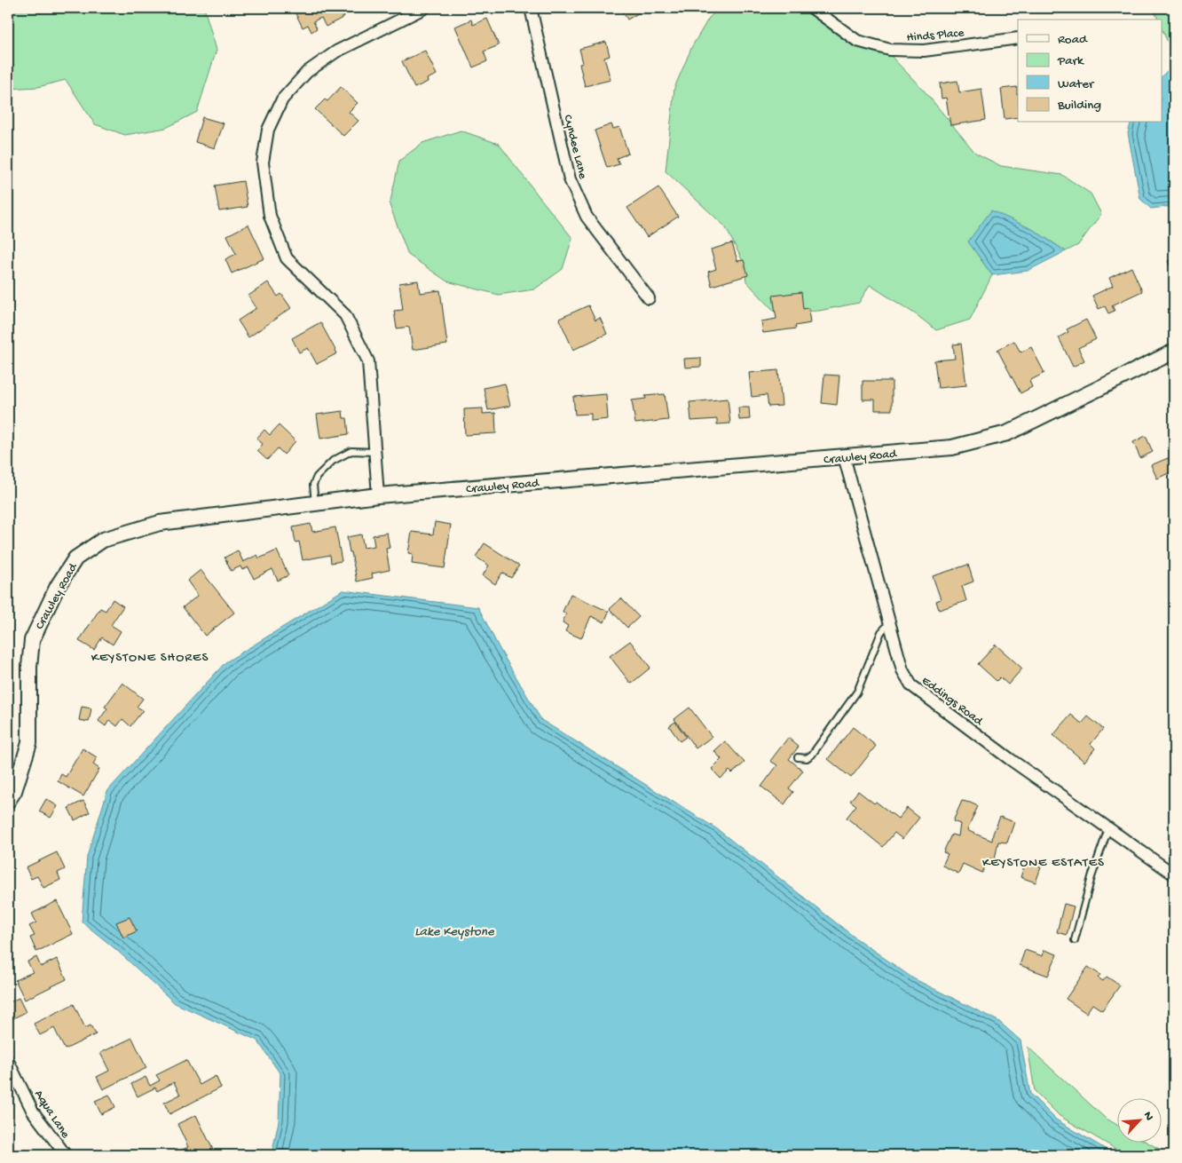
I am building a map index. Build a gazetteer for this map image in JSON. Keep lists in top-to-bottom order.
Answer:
{
  "streets": {
    "street": [
      "Hinds Place",
      "Cyndee Lane",
      "Crawley Road",
      "Eddings Road",
      "Aqua Lane"
    ]
  },
  "crossings": [
    ["Crawley Road", "Eddings Road"]
  ],
  "districts": ["KEYSTONE SHORES", "KEYSTONE ESTATES"],
  "water": ["Lake Keystone"],
  "legend": [
    "Road",
    "Park",
    "Water",
    "Building"
  ],
  "north": "top right"
}
